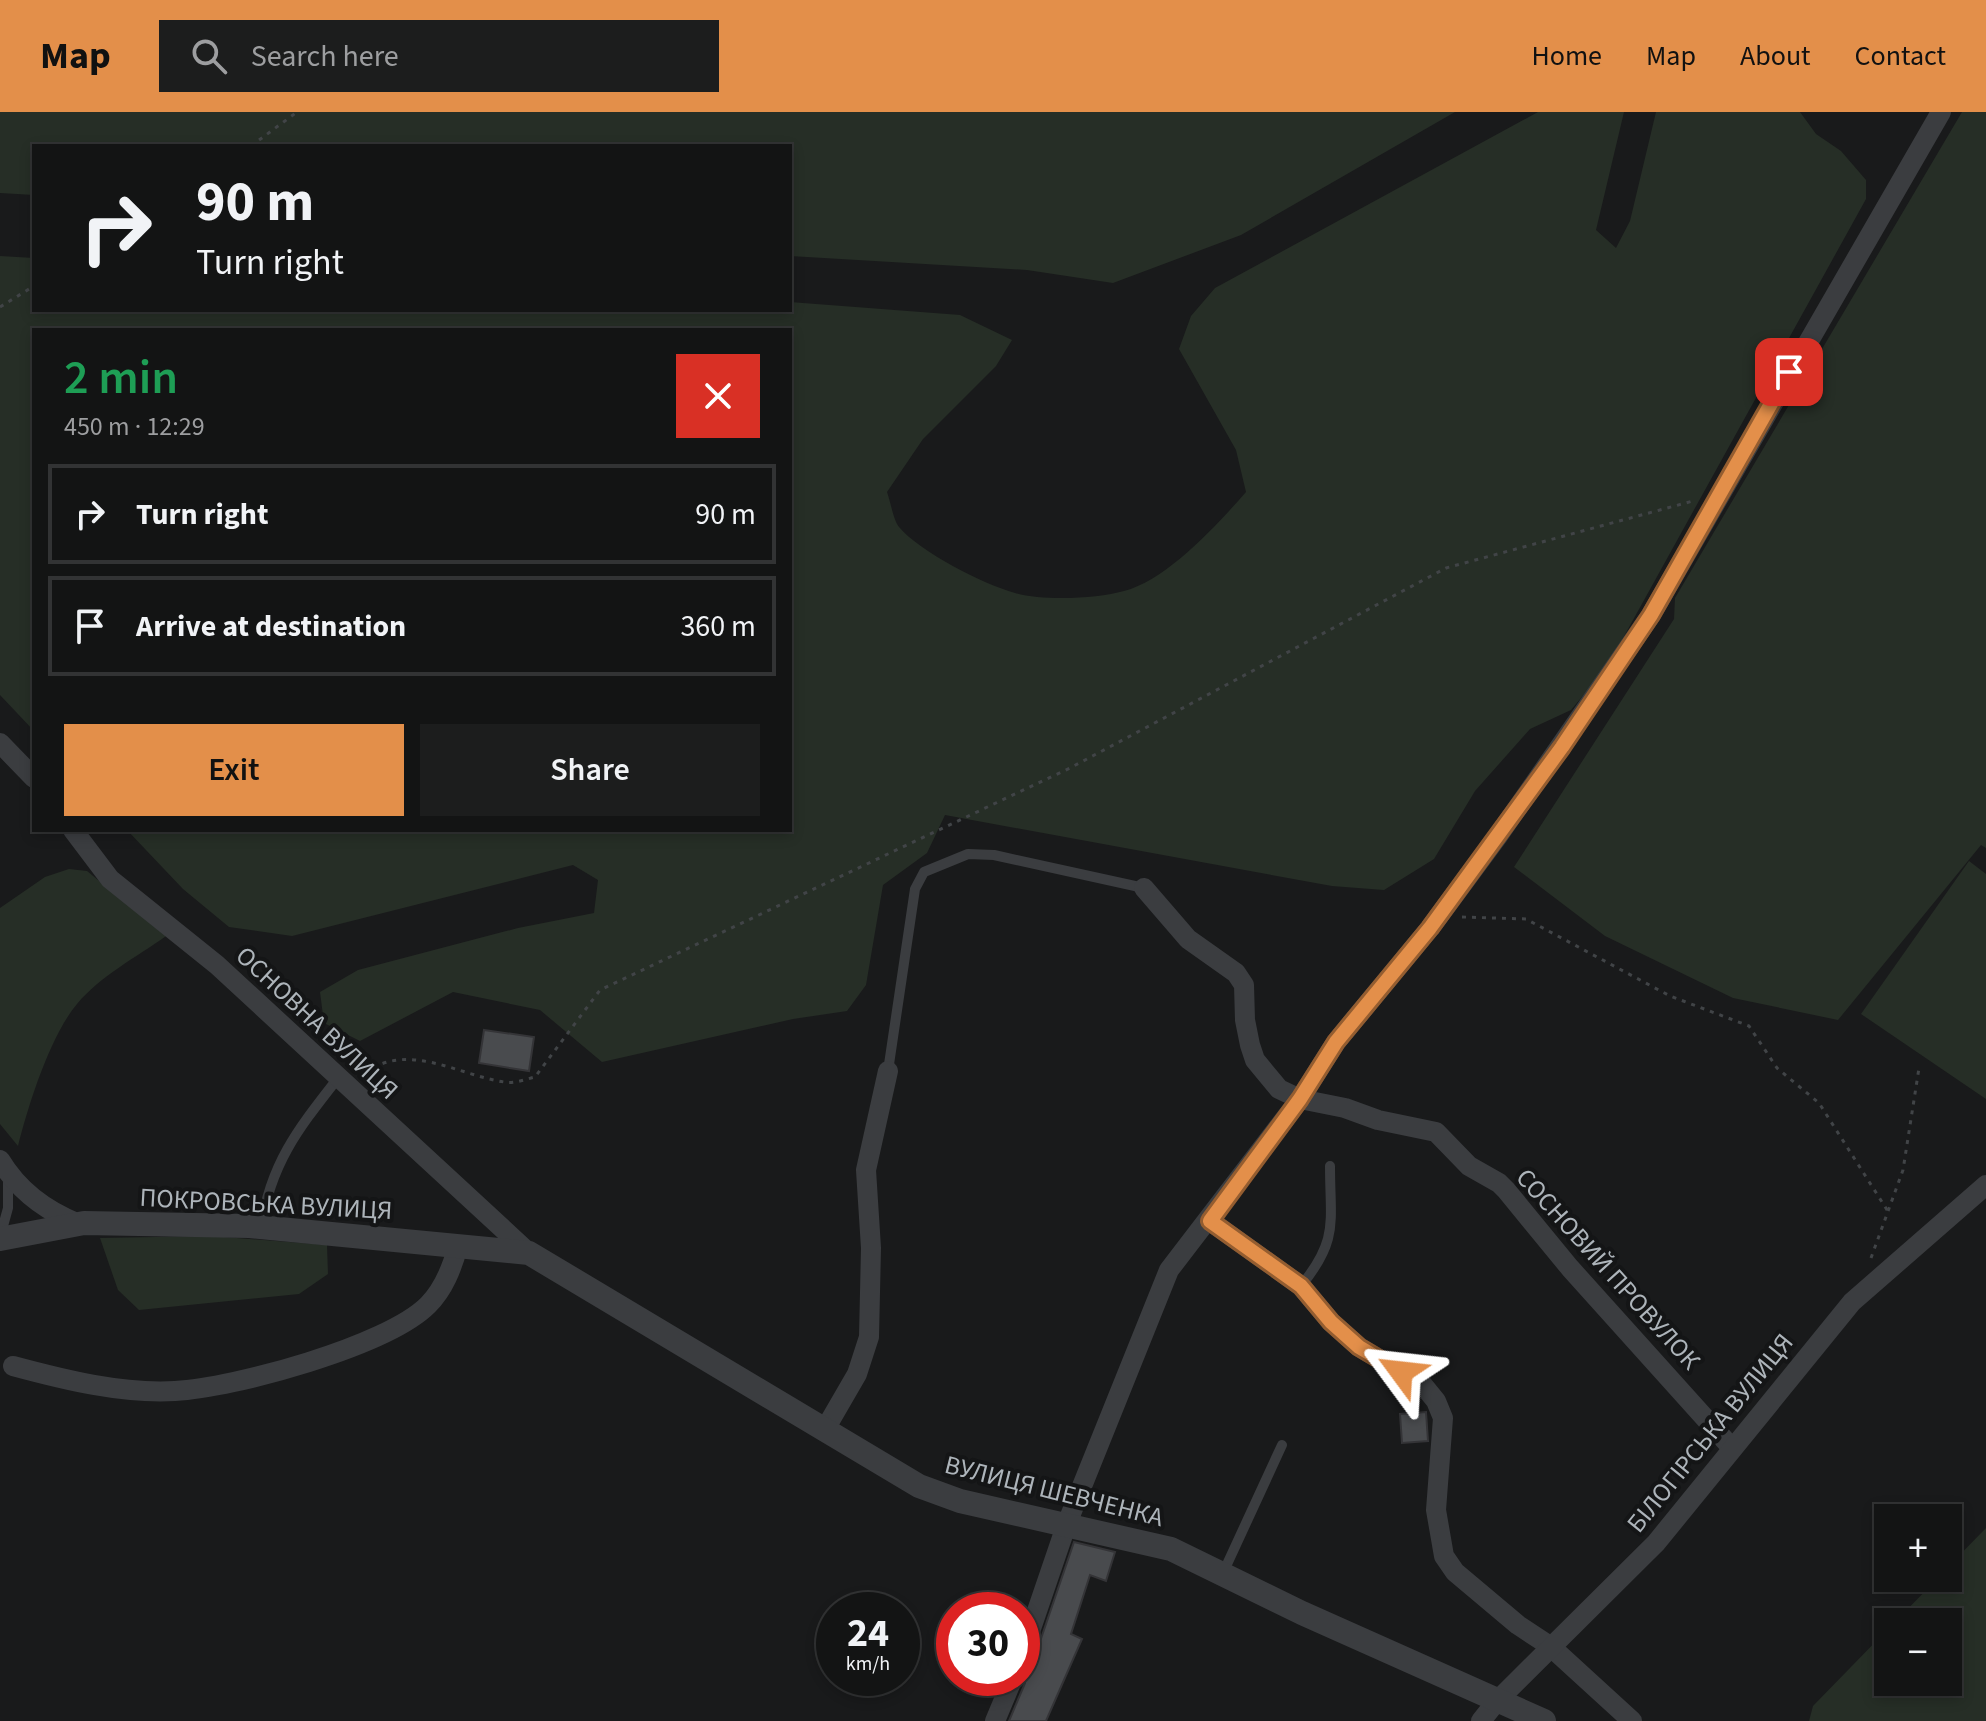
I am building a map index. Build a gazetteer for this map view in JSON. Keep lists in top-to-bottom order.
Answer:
{
  "streets": {
    "street": [
      "ОСНОВНА ВУЛИЦЯ",
      "ПОКРОВСЬКА ВУЛИЦЯ",
      "СОСНОВИЙ ПРОВУЛОК",
      "БІЛОГІРСЬКА ВУЛИЦЯ",
      "ВУЛИЦЯ ШЕВЧЕНКА"
    ]
  },
  "crossings": [
    ["ОСНОВНА ВУЛИЦЯ", "ПОКРОВСЬКА ВУЛИЦЯ"],
    ["ОСНОВНА ВУЛИЦЯ", "ВУЛИЦЯ ШЕВЧЕНКА"],
    ["ПОКРОВСЬКА ВУЛИЦЯ", "ВУЛИЦЯ ШЕВЧЕНКА"],
    ["СОСНОВИЙ ПРОВУЛОК", "БІЛОГІРСЬКА ВУЛИЦЯ"],
    ["БІЛОГІРСЬКА ВУЛИЦЯ", "ВУЛИЦЯ ШЕВЧЕНКА"]
  ],
  "page": {
    "header": "Map",
    "search": "Search here",
    "nav": [
      "Home",
      "Map",
      "About",
      "Contact"
    ],
    "turn": ["90 m", "Turn right"],
    "heading": ["2 min", "450 m · 12:29"],
    "list": [
      {
        "name": "Turn right",
        "value": "90 m"
      },
      {
        "name": "Arrive at destination",
        "value": "360 m"
      }
    ],
    "buttons": ["Exit", "Share"],
    "map_buttons": ["+", "−"],
    "speed": "24 km/h",
    "limit": "30"
  }
}
